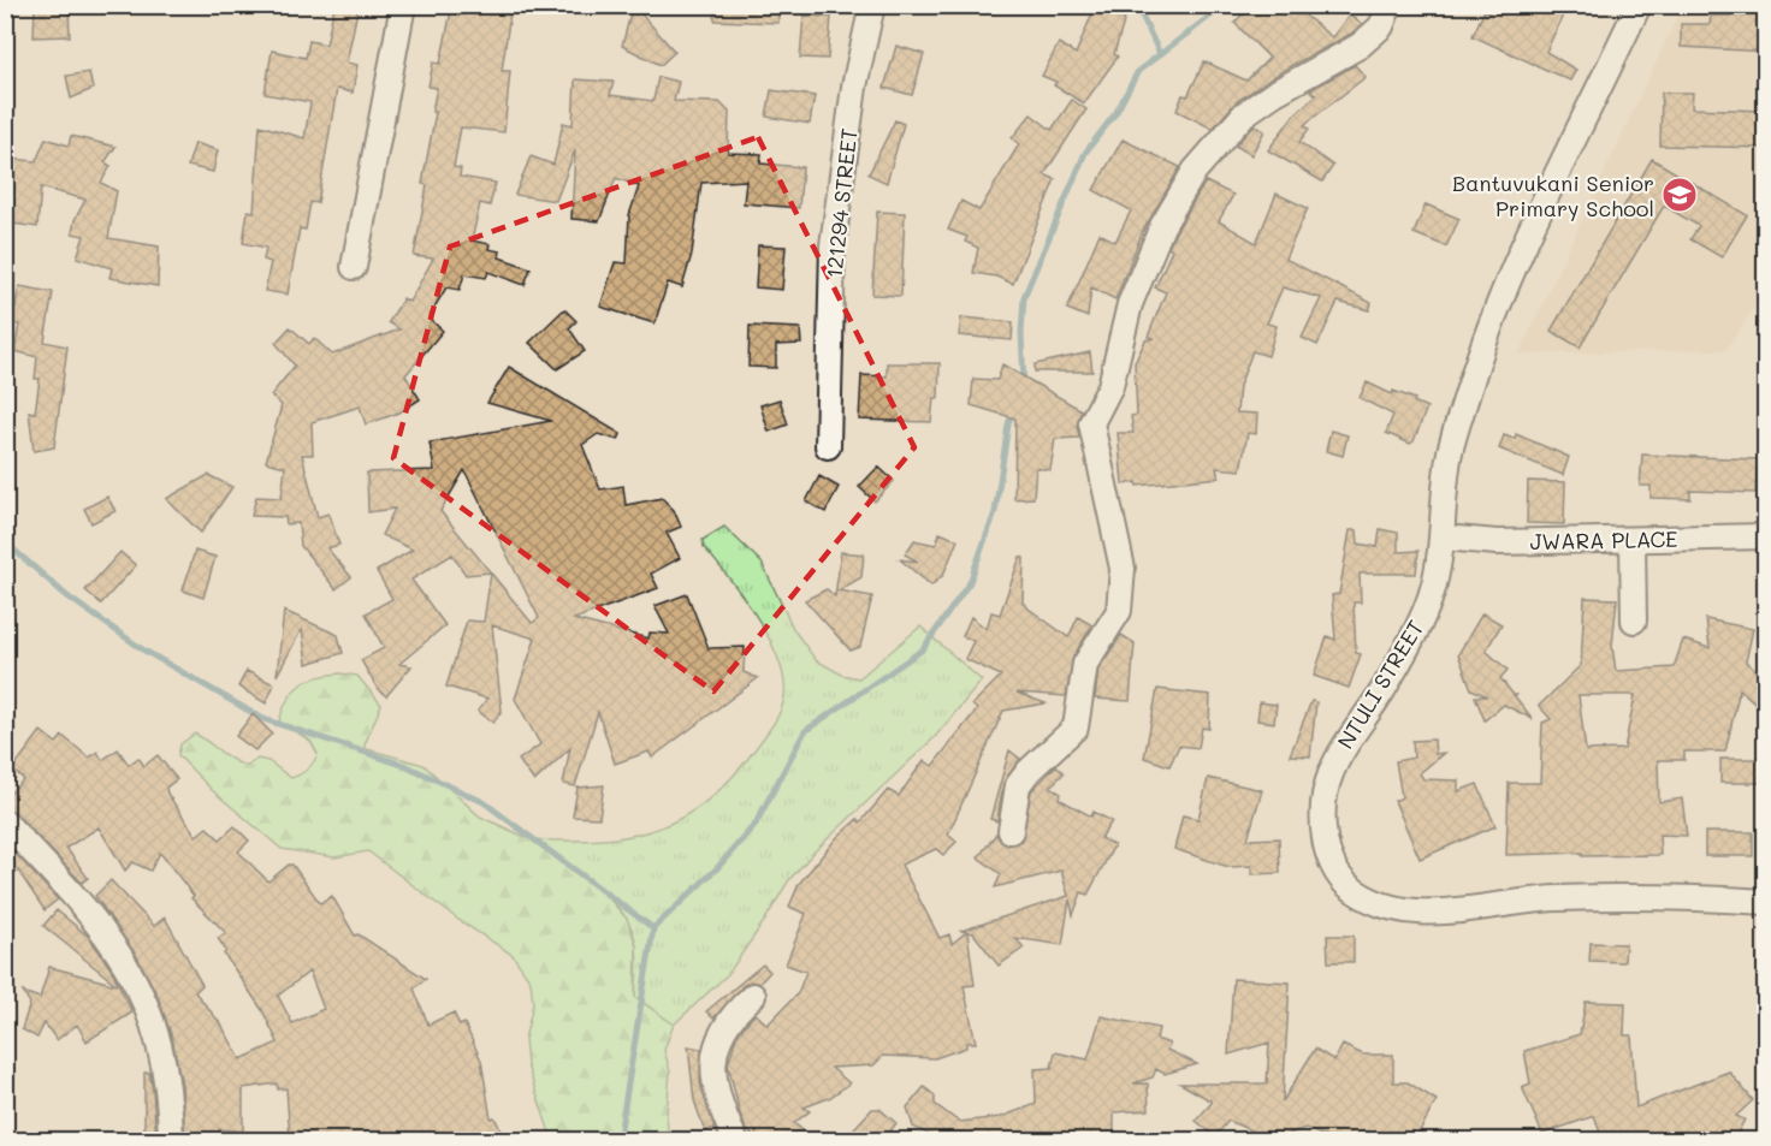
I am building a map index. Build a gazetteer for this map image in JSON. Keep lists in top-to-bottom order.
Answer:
{
  "streets": {
    "street": ["121294 STREET", "JWARA PLACE", "NTULI STREET"]
  },
  "crossings": [
    ["JWARA PLACE", "NTULI STREET"]
  ],
  "places": {
    "school or university": ["Bantuvukani Senior Primary School"]
  }
}
